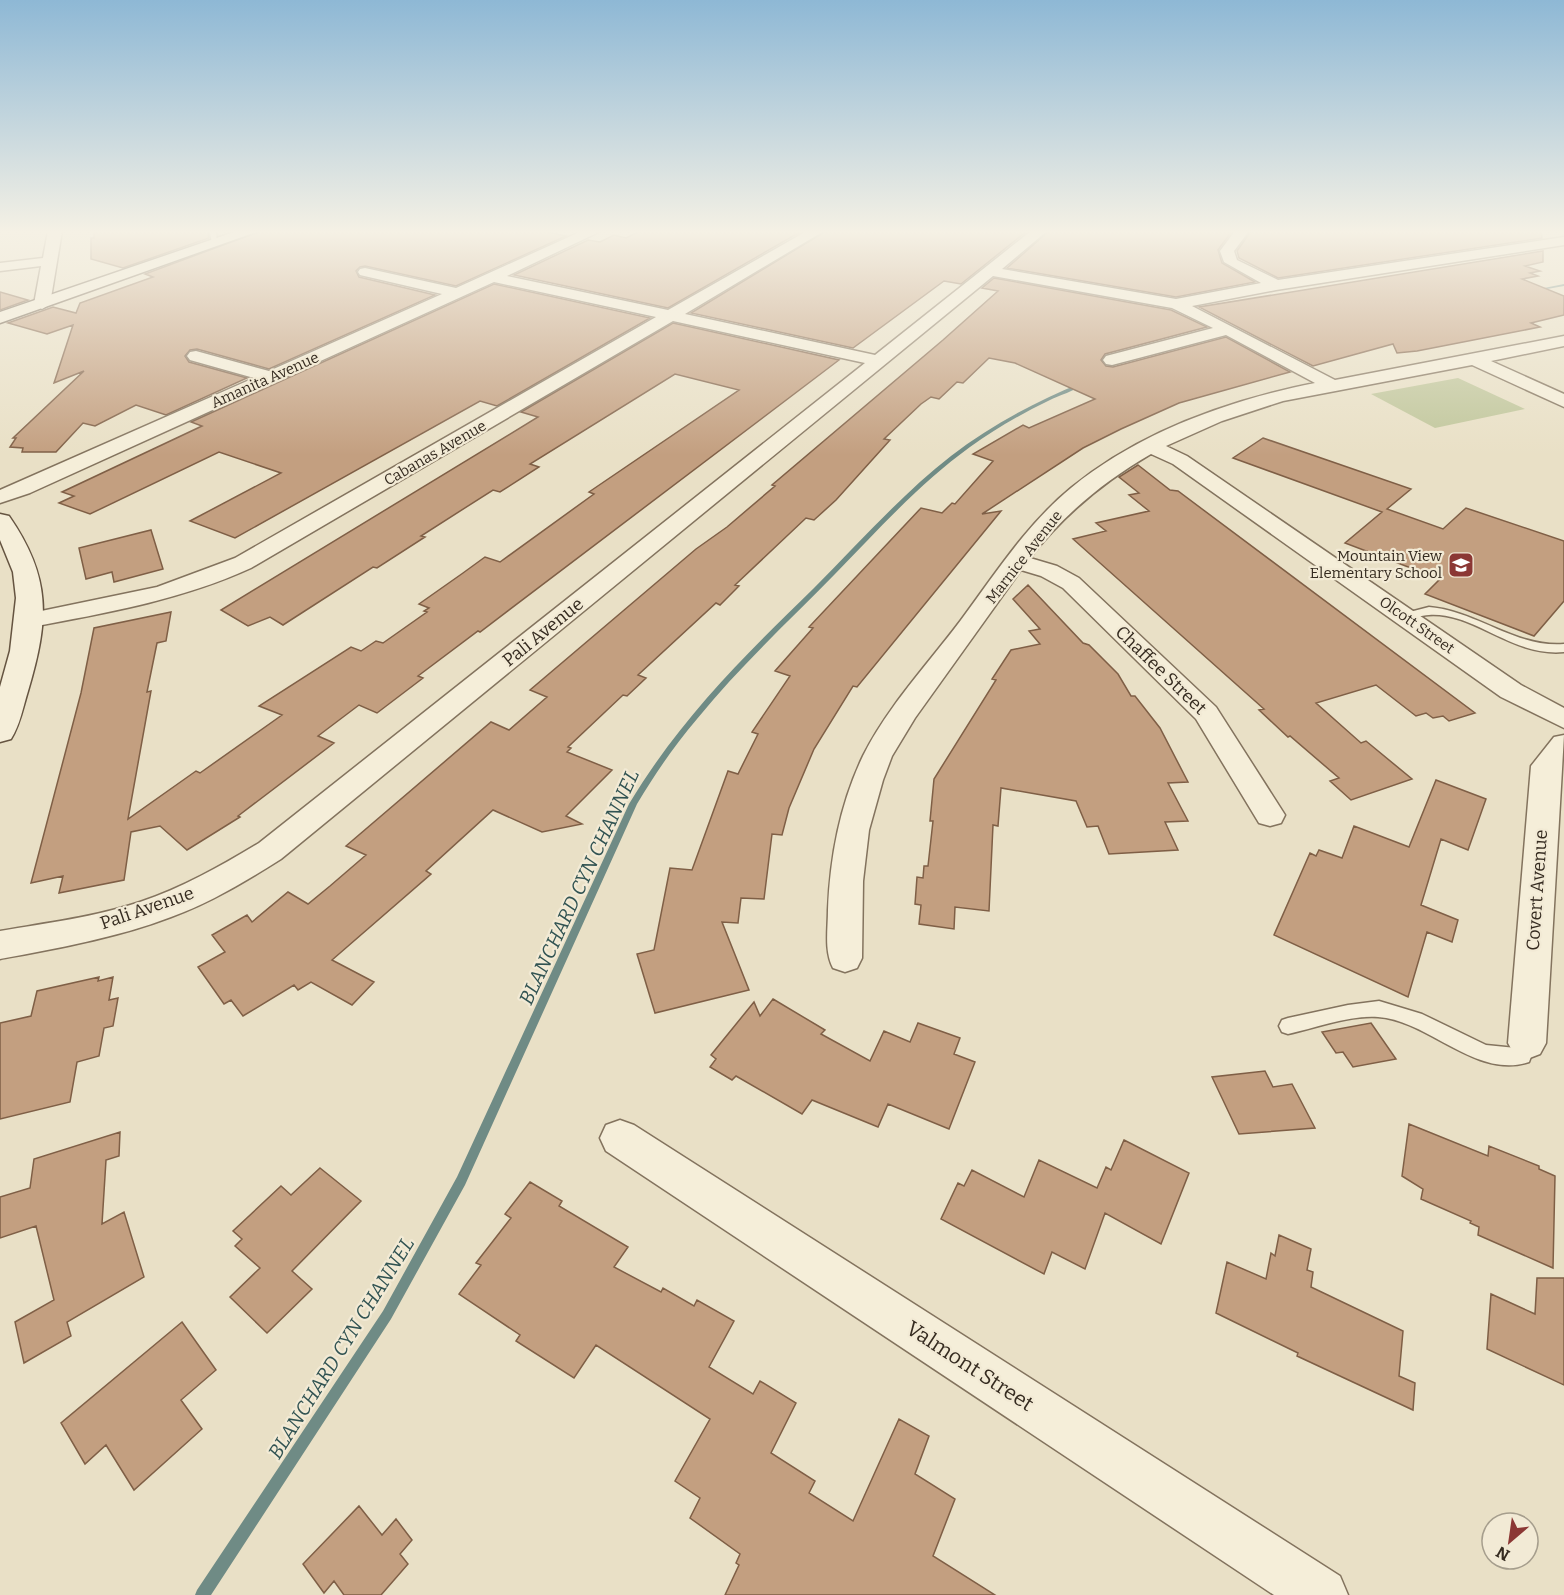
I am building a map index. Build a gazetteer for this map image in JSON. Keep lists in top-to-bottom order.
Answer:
{
  "streets": {
    "street": [
      "Amanita Avenue",
      "Cabanas Avenue",
      "Marnice Avenue",
      "Olcott Street",
      "Pali Avenue",
      "Chaffee Street",
      "Covert Avenue",
      "Valmont Street"
    ]
  },
  "crossings": [
    ["Marnice Avenue", "Olcott Street"],
    ["Marnice Avenue", "Chaffee Street"]
  ],
  "water": ["BLANCHARD CYN CHANNEL"],
  "places": {
    "school or university": ["Mountain View Elementary School"]
  },
  "north": "bottom left"
}
